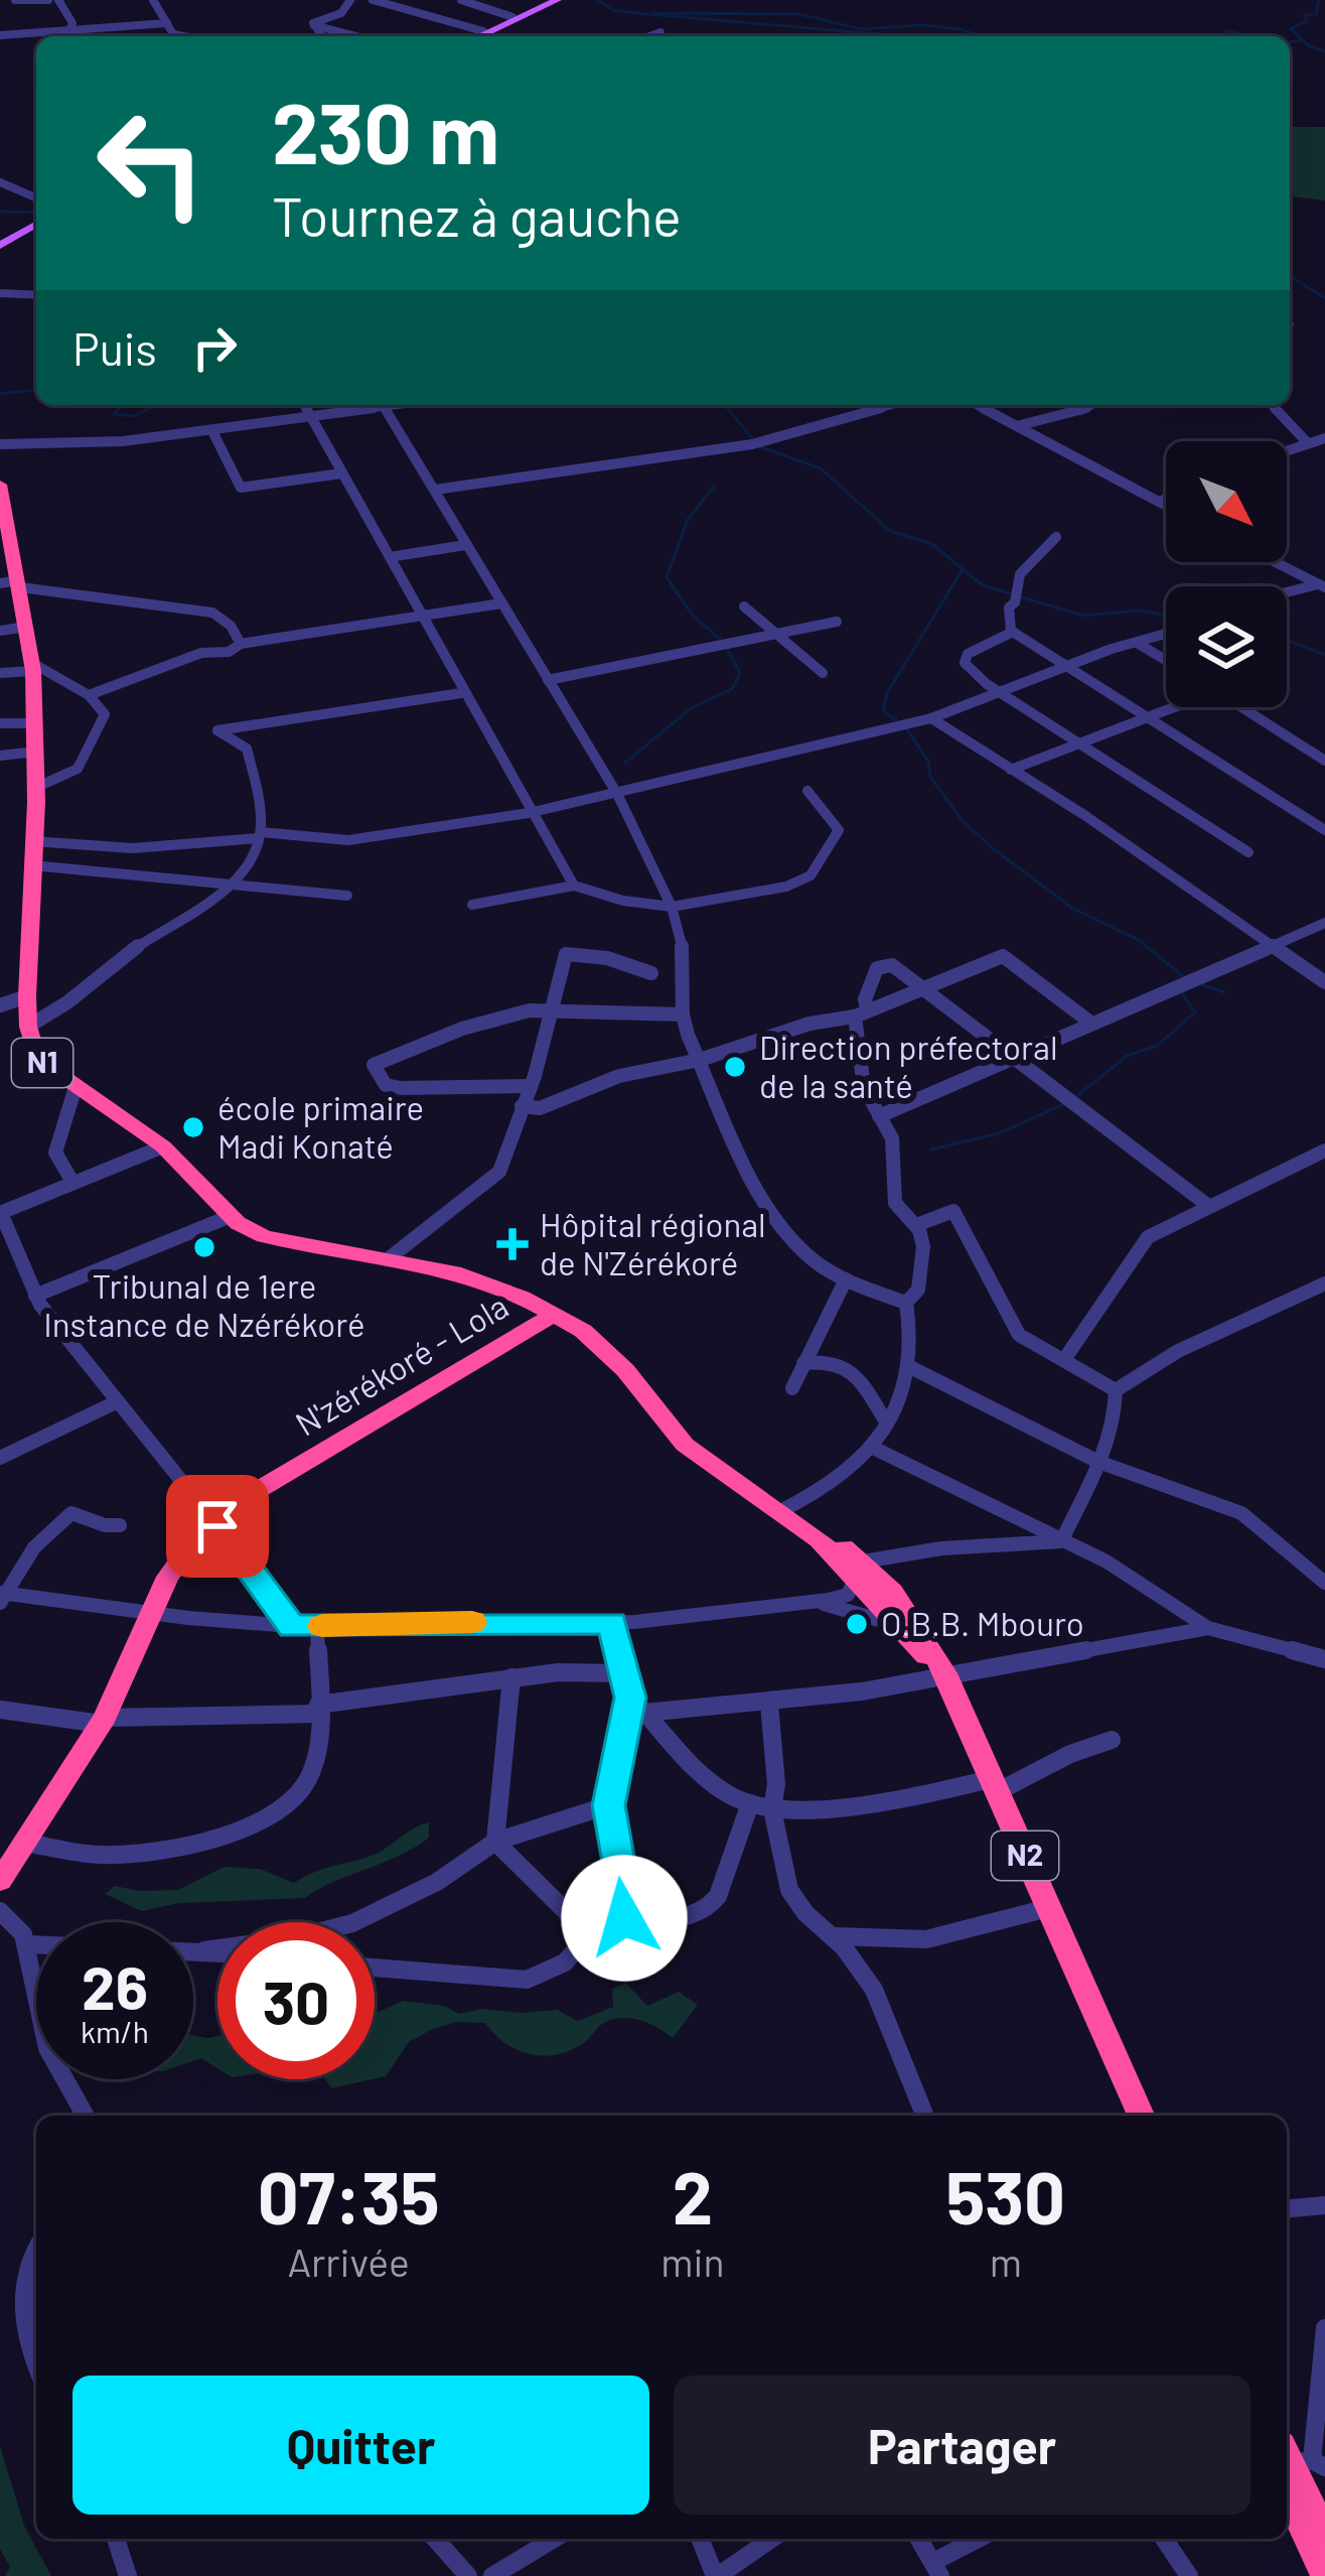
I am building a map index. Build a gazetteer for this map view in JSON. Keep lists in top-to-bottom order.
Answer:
{
  "streets": {
    "highway": ["N1", "N'zérékoré - Lola", "N2"]
  },
  "crossings": [
    ["N1", "N'zérékoré - Lola"],
    ["N1", "N2"],
    ["N'zérékoré - Lola", "N2"]
  ],
  "places": {
    "other": [
      "Direction préfectoral de la santé",
      "école primaire Madi Konaté",
      "Tribunal de 1ere Instance de Nzérékoré",
      "O.B.B. Mbouro"
    ],
    "health": ["Hôpital régional de N'Zérékoré"]
  },
  "north": "bottom right",
  "page": {
    "turn": ["230 m", "Tournez à gauche"],
    "then": "Puis",
    "speed": "26 km/h",
    "limit": "30",
    "eta": [
      "07:35",
      "Arrivée",
      "2",
      "min",
      "530",
      "m"
    ],
    "buttons": ["Quitter", "Partager"]
  }
}
